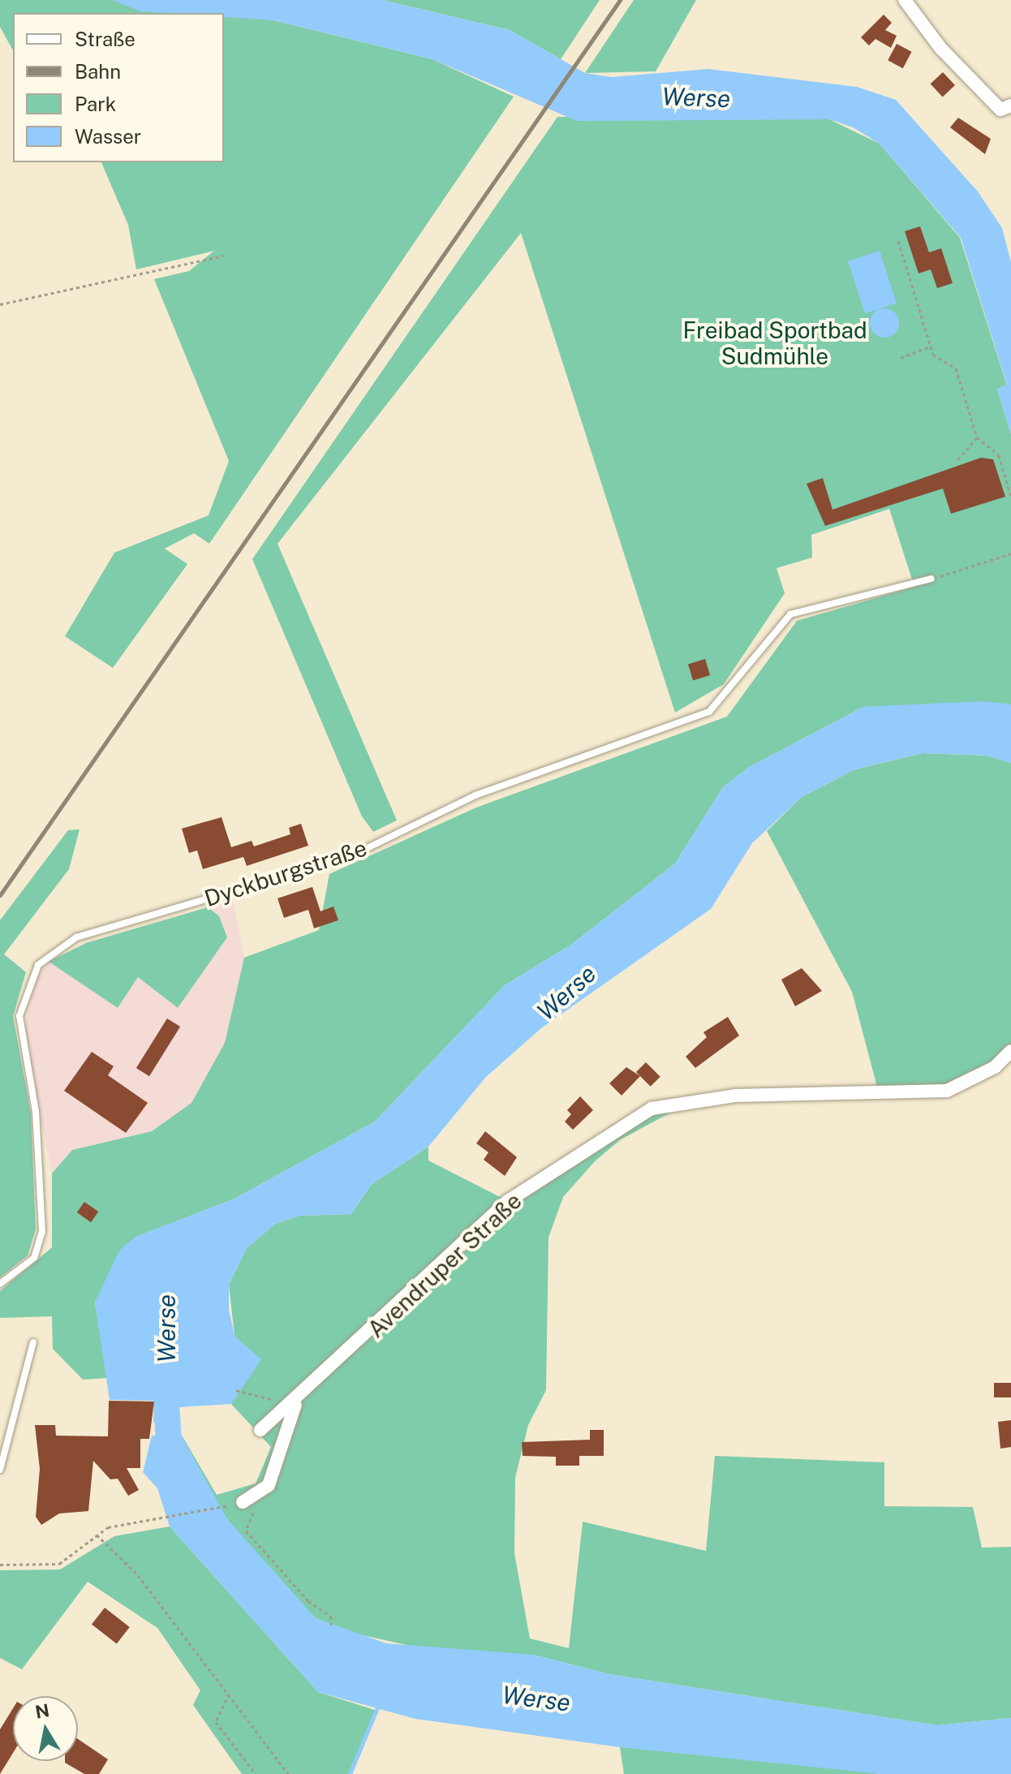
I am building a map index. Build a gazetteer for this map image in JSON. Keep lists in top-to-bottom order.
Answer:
{
  "streets": {
    "street": ["Avendruper Straße"],
    "lane": ["Dyckburgstraße"]
  },
  "water": ["Werse"],
  "parks": ["Freibad Sportbad Sudmühle"],
  "legend": [
    "Straße",
    "Bahn",
    "Park",
    "Wasser"
  ],
  "north": "top"
}
